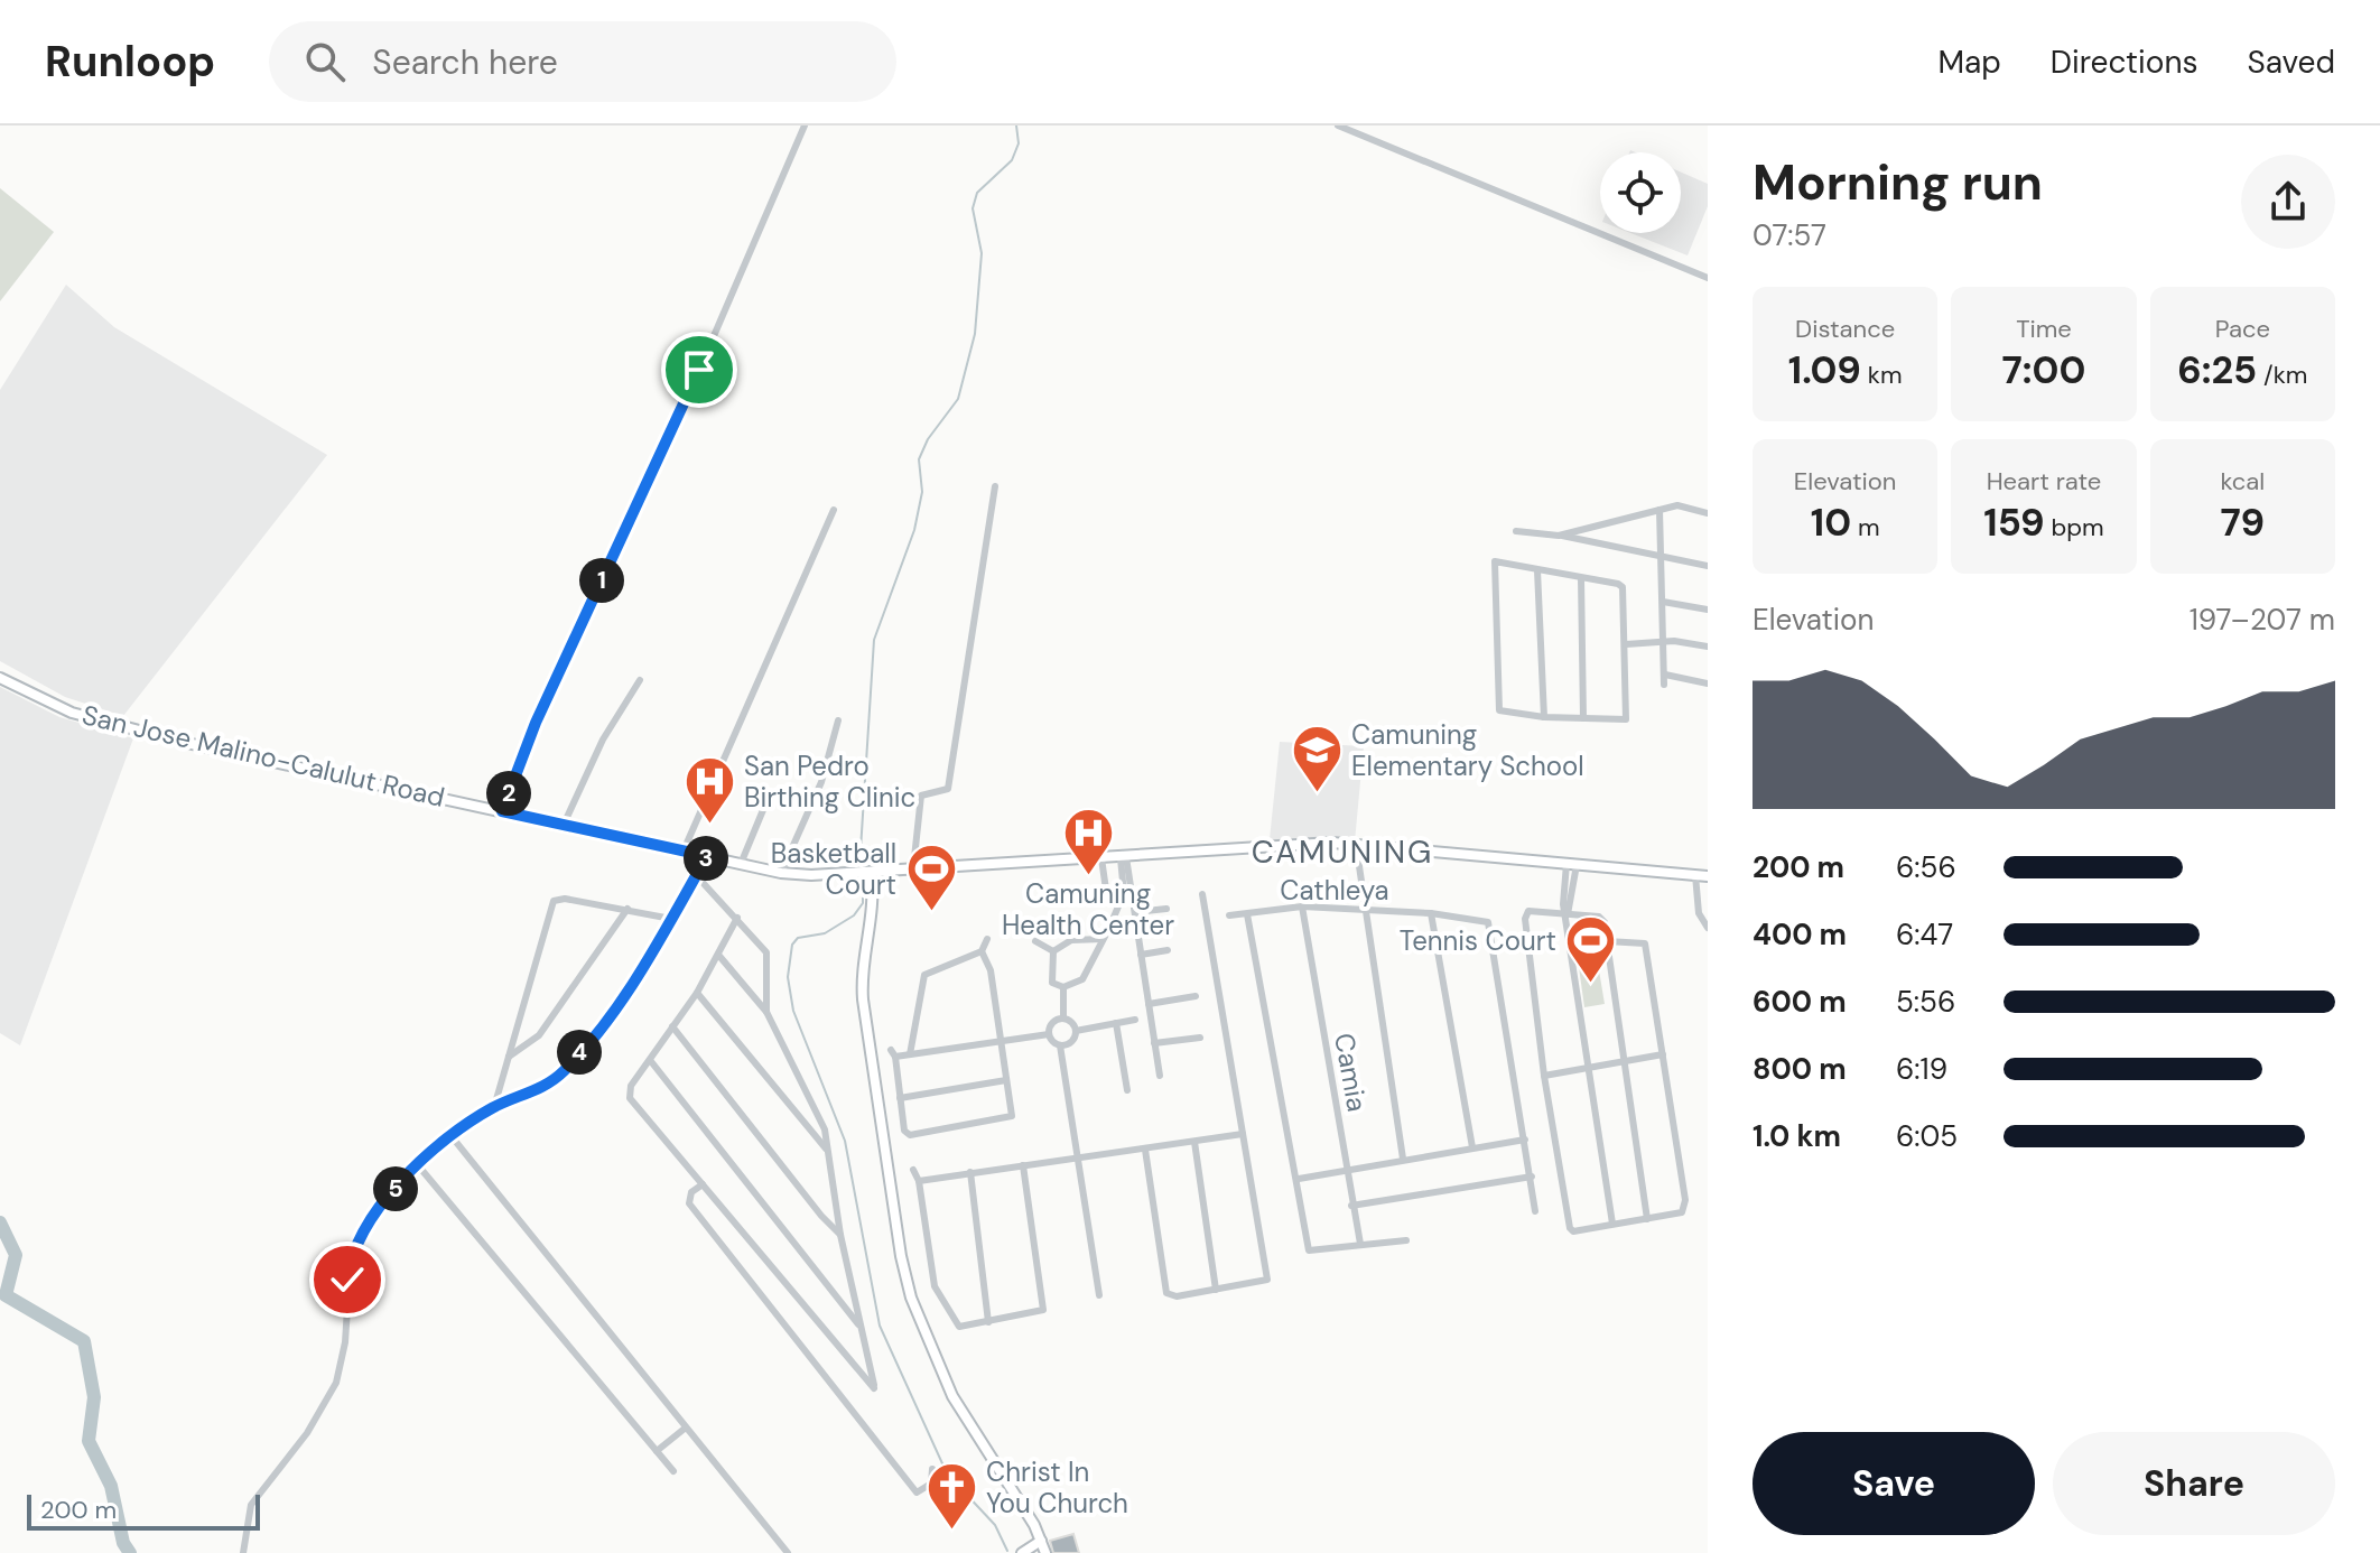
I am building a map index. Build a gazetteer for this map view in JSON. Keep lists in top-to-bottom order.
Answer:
{
  "streets": {
    "main road": ["San Jose Malino-Calulut Road"],
    "street": ["Cathleya", "Camia"]
  },
  "crossings": [
    ["Cathleya", "Camia"]
  ],
  "districts": ["CAMUNING"],
  "places": {
    "school or university": ["Camuning Elementary School"],
    "hospital": ["San Pedro Birthing Clinic", "Camuning Health Center"],
    "sports": ["Basketball Court", "Tennis Court"],
    "church": ["Christ In You Church"]
  },
  "scale_bar": "200 m",
  "page": {
    "header": "Runloop",
    "search": "Search here",
    "nav": ["Map", "Directions", "Saved"],
    "heading": ["Morning run", "07:57"],
    "stats": [
      ["Distance", "1.09 km"],
      ["Time", "7:00"],
      ["Pace", "6:25 /km"],
      ["Elevation", "10 m"],
      ["Heart rate", "159 bpm"],
      ["kcal", "79"]
    ],
    "pins": [
      "1",
      "2",
      "3",
      "4",
      "5"
    ],
    "chart": ["Elevation", "197–207 m"],
    "list": [
      {
        "name": "200 m",
        "note": "6:56"
      },
      {
        "name": "400 m",
        "note": "6:47"
      },
      {
        "name": "600 m",
        "note": "5:56"
      },
      {
        "name": "800 m",
        "note": "6:19"
      },
      {
        "name": "1.0 km",
        "note": "6:05"
      }
    ],
    "buttons": ["Save", "Share"],
    "scale": "200 m"
  }
}
